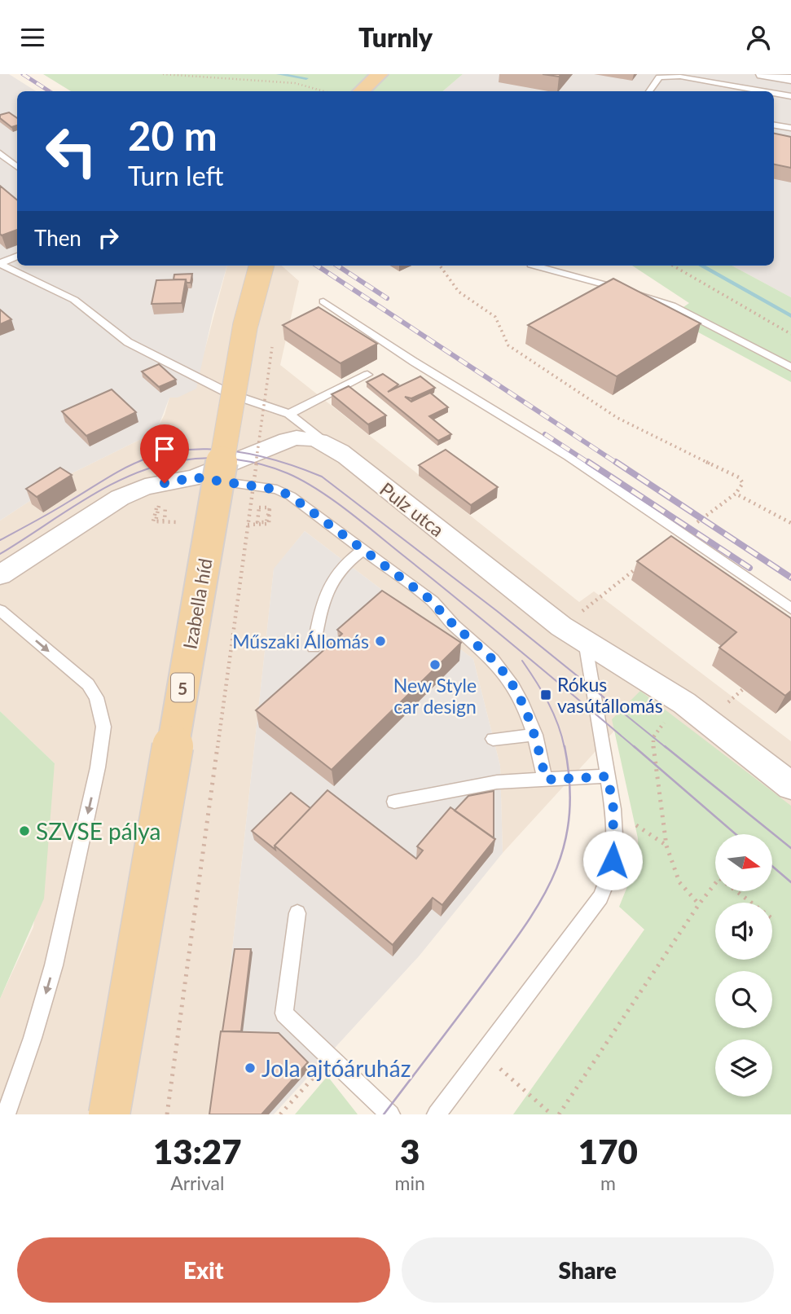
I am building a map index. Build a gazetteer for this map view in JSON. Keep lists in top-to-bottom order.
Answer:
{
  "streets": {
    "main road": ["Izabella híd", "5"],
    "street": ["Pulz utca"]
  },
  "places": {
    "other": [
      "Műszaki Állomás",
      "New Style car design",
      "SZVSE pálya",
      "Jola ajtóáruház"
    ],
    "transit": ["Rókus vasútállomás"]
  },
  "north": "right",
  "page": {
    "header": "Turnly",
    "turn": ["20 m", "Turn left"],
    "then": "Then",
    "eta": [
      "13:27",
      "Arrival",
      "3",
      "min",
      "170",
      "m"
    ],
    "buttons": ["Exit", "Share"]
  }
}
